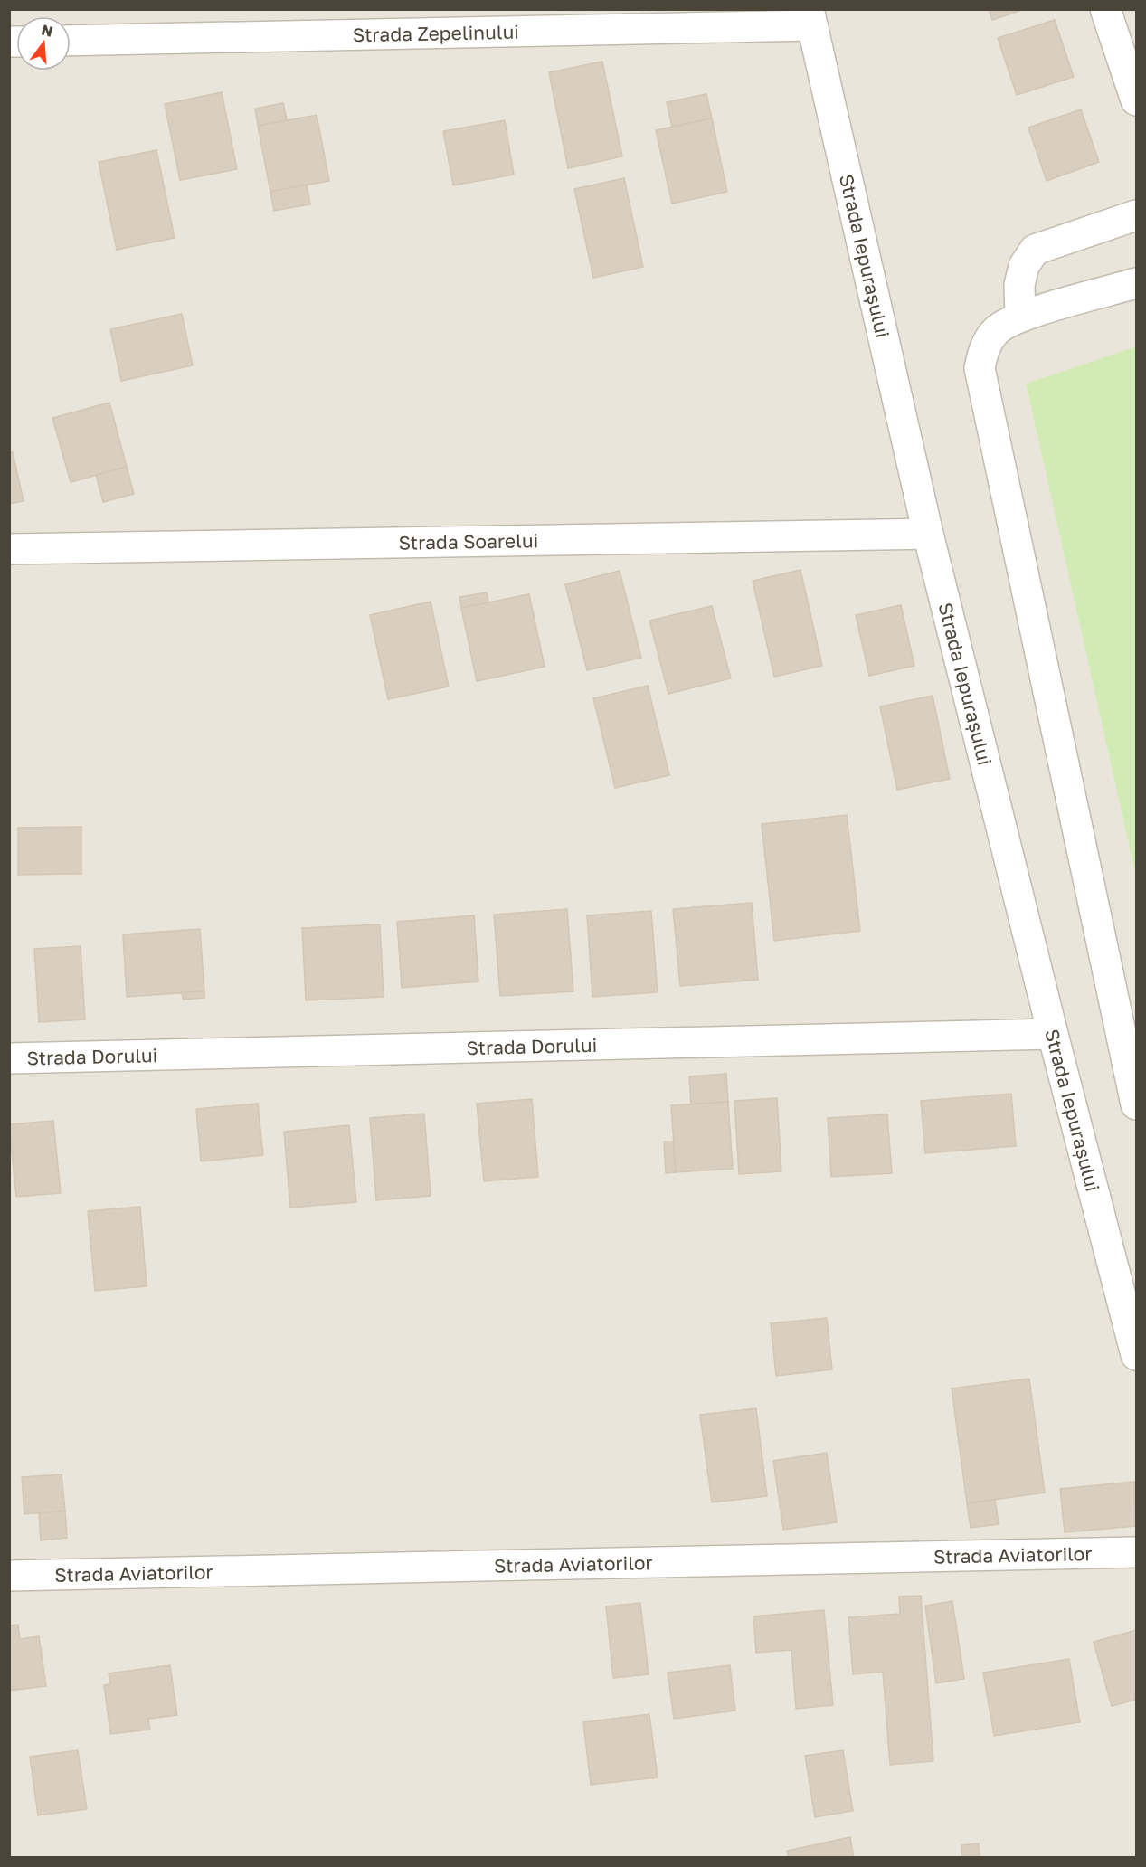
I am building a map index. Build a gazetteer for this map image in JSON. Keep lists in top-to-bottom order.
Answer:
{
  "streets": {
    "street": [
      "Strada Zepelinului",
      "Strada Iepurașului",
      "Strada Soarelui",
      "Strada Dorului",
      "Strada Aviatorilor"
    ]
  },
  "crossings": [
    ["Strada Zepelinului", "Strada Iepurașului"],
    ["Strada Iepurașului", "Strada Soarelui"],
    ["Strada Iepurașului", "Strada Dorului"]
  ],
  "north": "top"
}
